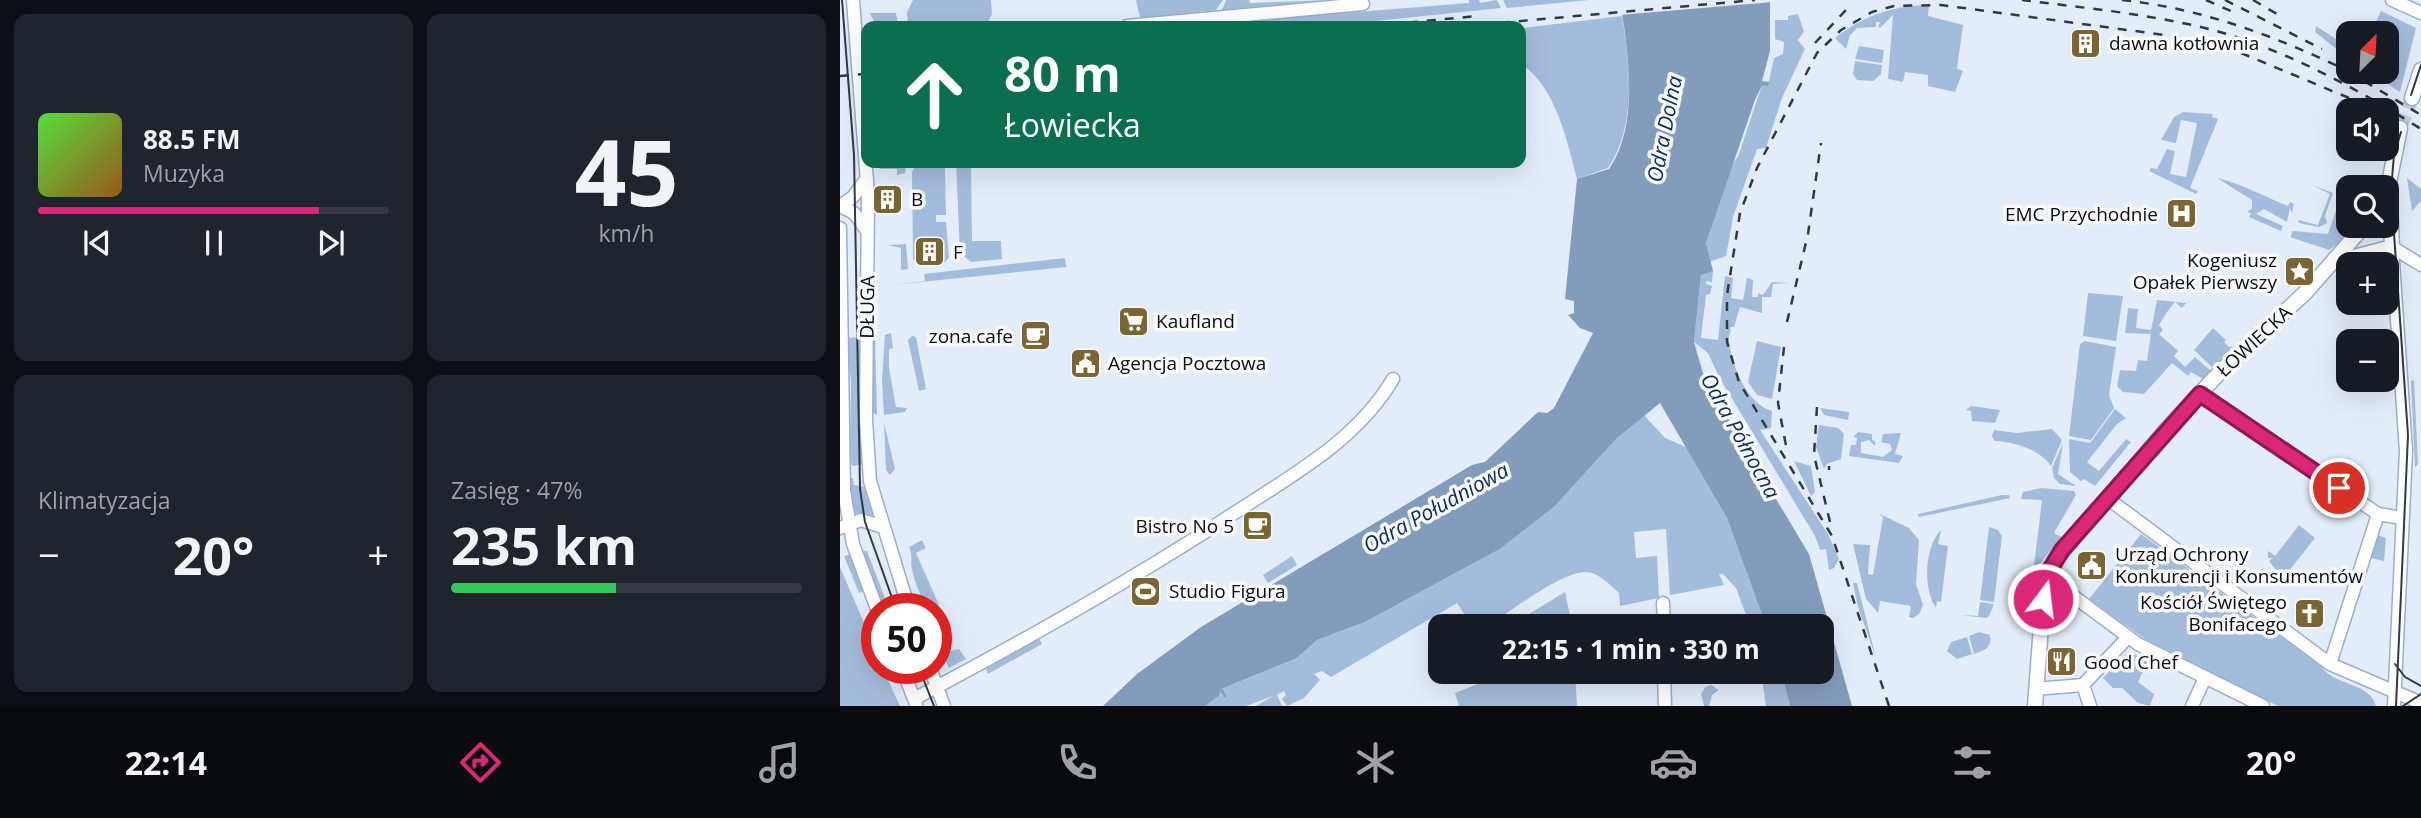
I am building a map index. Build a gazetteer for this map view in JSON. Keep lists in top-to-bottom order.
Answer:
{
  "streets": {
    "main road": ["ŁOWIECKA"],
    "street": ["DŁUGA"]
  },
  "water": ["Odra Dolna", "Odra Północna", "Odra Południowa"],
  "places": {
    "building": ["dawna kotłownia", "B", "F"],
    "hospital": ["EMC Przychodnie"],
    "place": ["Kogeniusz Opałek Pierwszy"],
    "supermarket": ["Kaufland"],
    "cafe": ["zona.cafe", "Bistro No 5"],
    "public building": ["Agencja Pocztowa", "Urząd Ochrony Konkurencji i Konsumentów"],
    "sports": ["Studio Figura"],
    "church": ["Kościół Świętego Bonifacego"],
    "restaurant": ["Good Chef"]
  },
  "north": "top right",
  "page": {
    "tile": [
      ["45", "km/h"],
      "Klimatyzacja",
      ["Zasięg · 47%", "235 km"]
    ],
    "map_buttons": ["+", "−"],
    "turn": ["80 m", "Łowiecka"],
    "song": ["88.5 FM", "Muzyka"],
    "heat": ["−", "20°", "+"],
    "limit": "50",
    "trip": "22:15 · 1 min · 330 m",
    "tabs": ["22:14", "20°"]
  }
}
